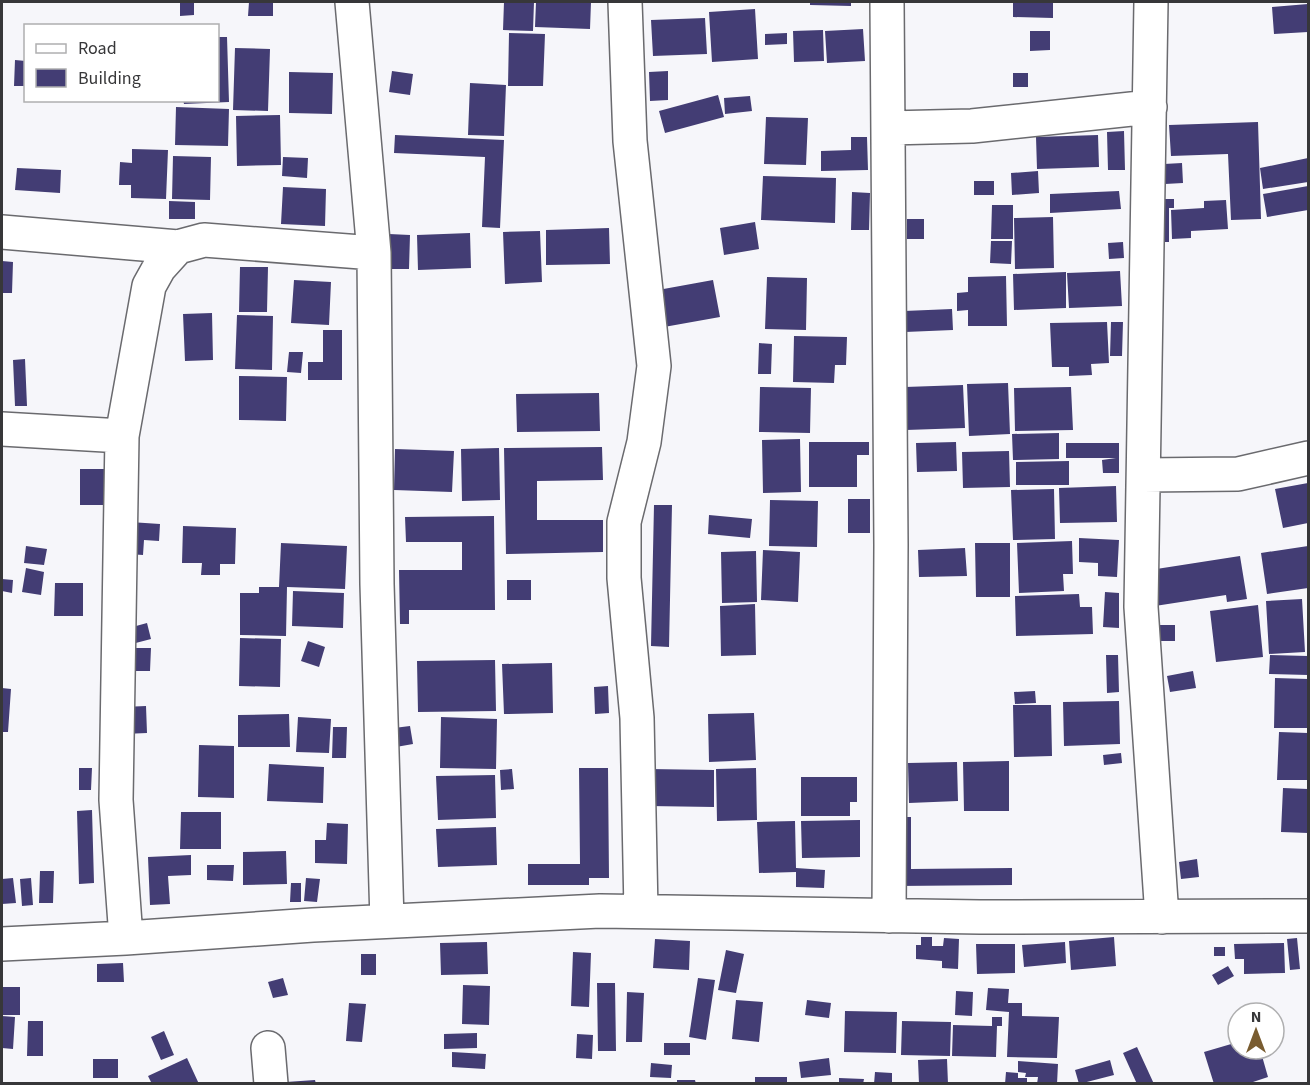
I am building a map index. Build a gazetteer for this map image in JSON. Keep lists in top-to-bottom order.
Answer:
{
  "legend": ["Road", "Building"],
  "north": "top"
}
